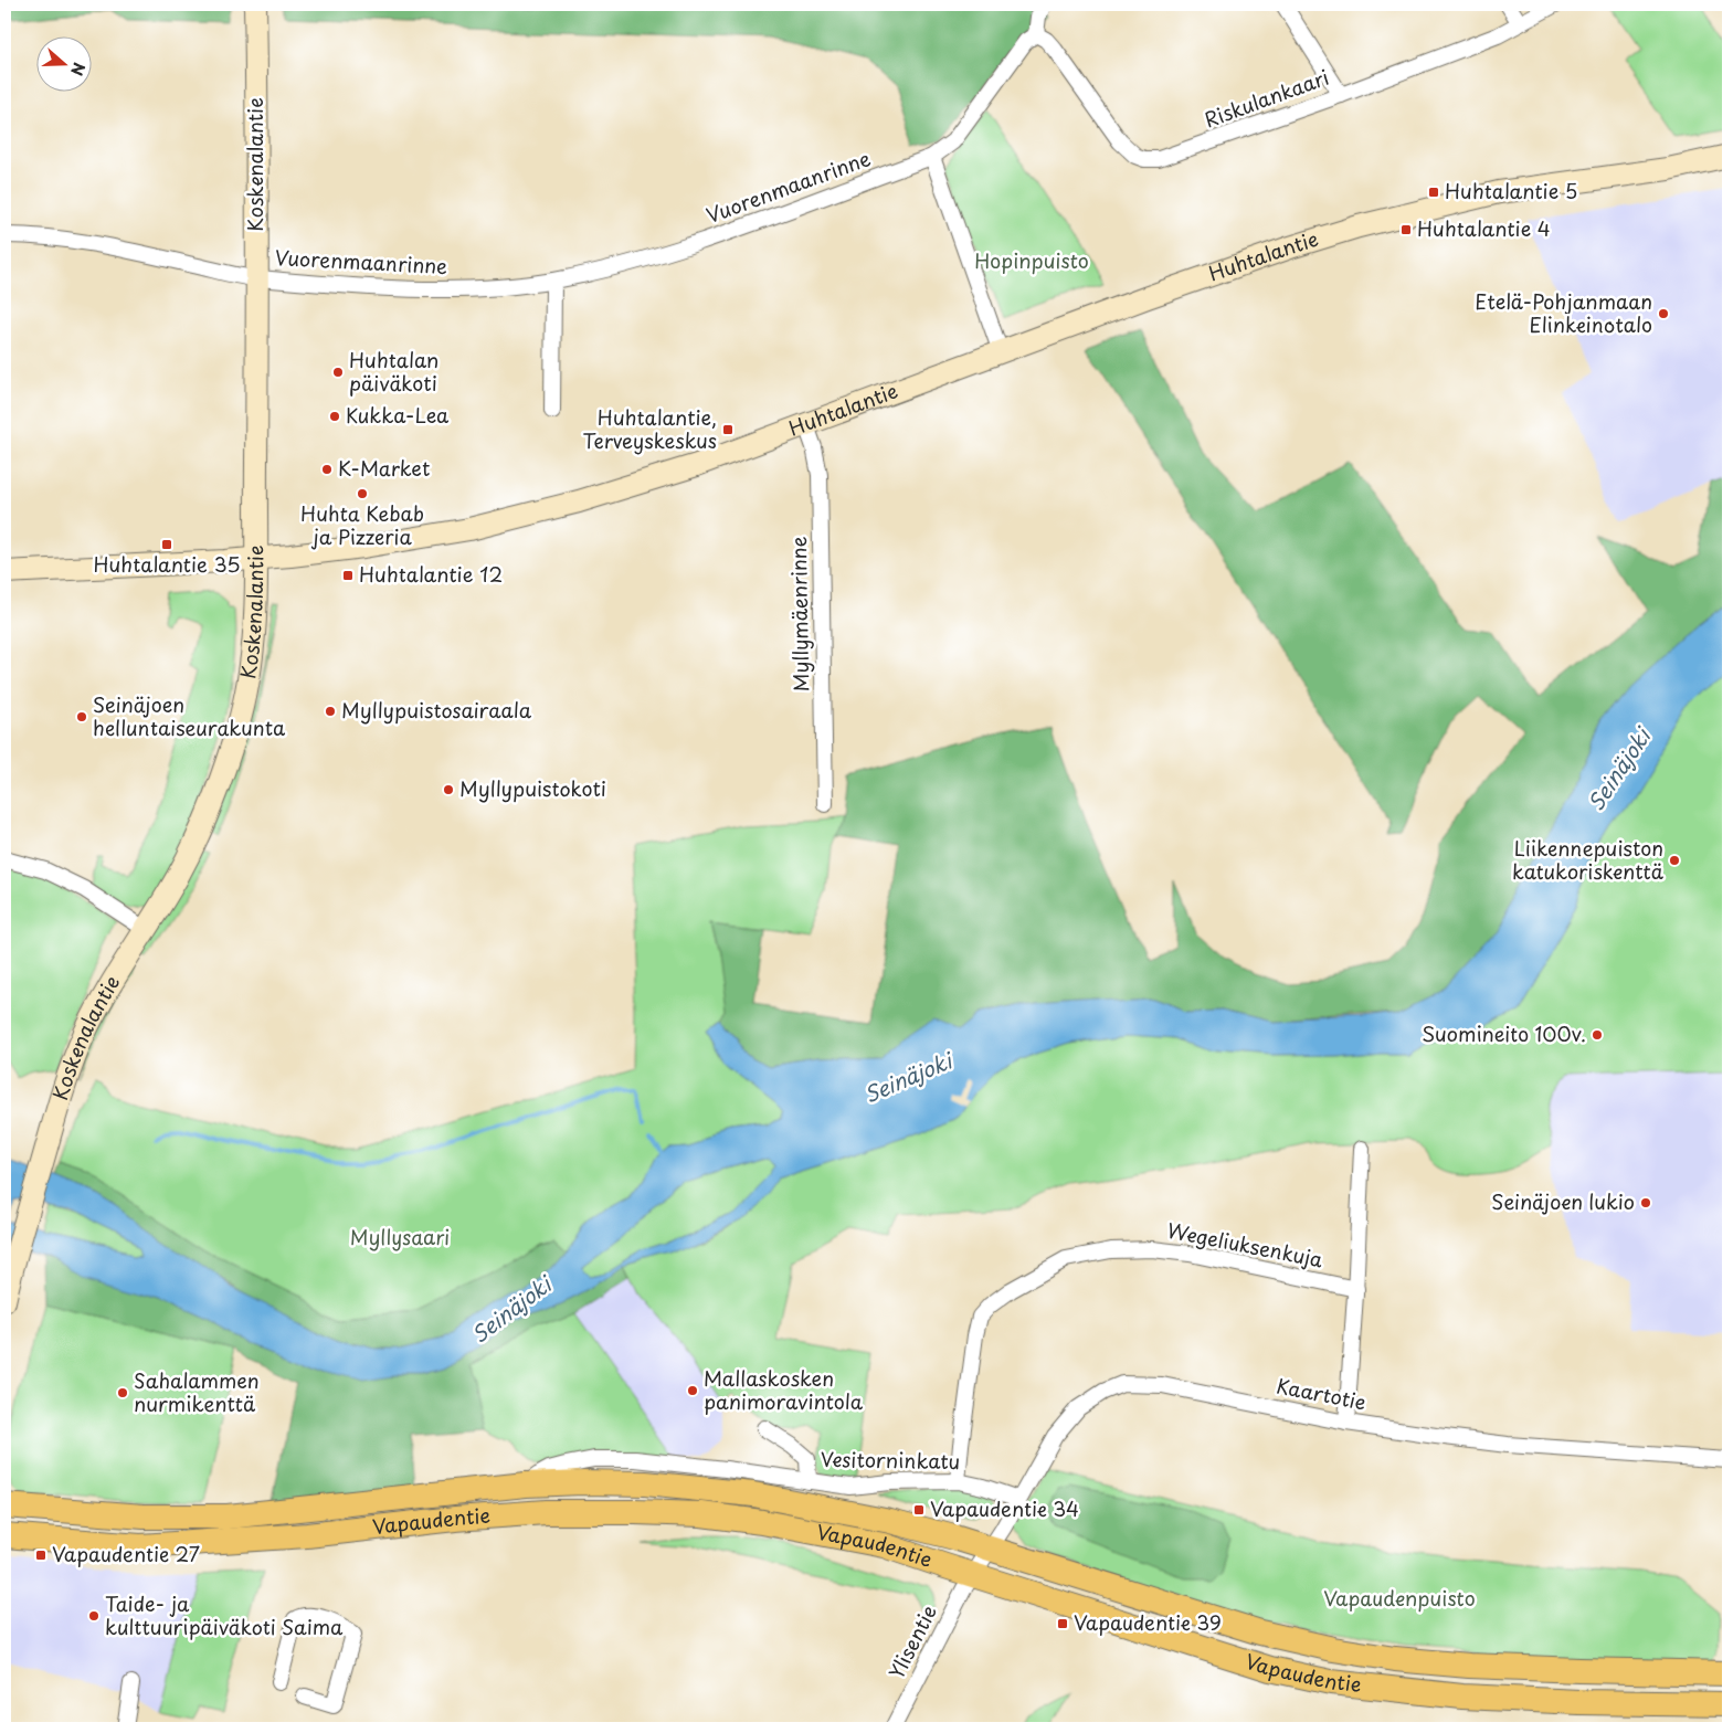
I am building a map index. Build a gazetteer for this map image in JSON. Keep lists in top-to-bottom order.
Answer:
{
  "streets": {
    "main road": ["Koskenalantie", "Huhtalantie", "Vapaudentie"],
    "street": [
      "Riskulankaari",
      "Vuorenmaanrinne",
      "Myllymäenrinne",
      "Wegeliuksenkuja",
      "Kaartotie",
      "Vesitorninkatu",
      "Ylisentie"
    ]
  },
  "crossings": [
    ["Riskulankaari", "Vuorenmaanrinne"],
    ["Koskenalantie", "Vuorenmaanrinne"],
    ["Koskenalantie", "Huhtalantie"],
    ["Huhtalantie", "Myllymäenrinne"],
    ["Wegeliuksenkuja", "Vesitorninkatu"],
    ["Kaartotie", "Vesitorninkatu"],
    ["Kaartotie", "Vapaudentie"],
    ["Kaartotie", "Ylisentie"],
    ["Vesitorninkatu", "Vapaudentie"],
    ["Vapaudentie", "Ylisentie"]
  ],
  "water": ["Seinäjoki"],
  "parks": ["Hopinpuisto", "Myllysaari", "Vapaudenpuisto"],
  "places": {
    "transit": [
      "Huhtalantie 5",
      "Huhtalantie 4",
      "Huhtalantie, Terveyskeskus",
      "Huhtalantie 35",
      "Huhtalantie 12",
      "Vapaudentie 34",
      "Vapaudentie 27",
      "Vapaudentie 39"
    ],
    "other": [
      "Etelä-Pohjanmaan Elinkeinotalo",
      "Huhtalan päiväkoti",
      "Kukka-Lea",
      "K-Market",
      "Huhta Kebab ja Pizzeria",
      "Myllypuistosairaala",
      "Seinäjoen helluntaiseurakunta",
      "Myllypuistokoti",
      "Liikennepuiston katukoriskenttä",
      "Suomineito 100v.",
      "Seinäjoen lukio",
      "Mallaskosken panimoravintola",
      "Sahalammen nurmikenttä",
      "Taide- ja kulttuuripäiväkoti Saima"
    ]
  },
  "north": "right"
}
